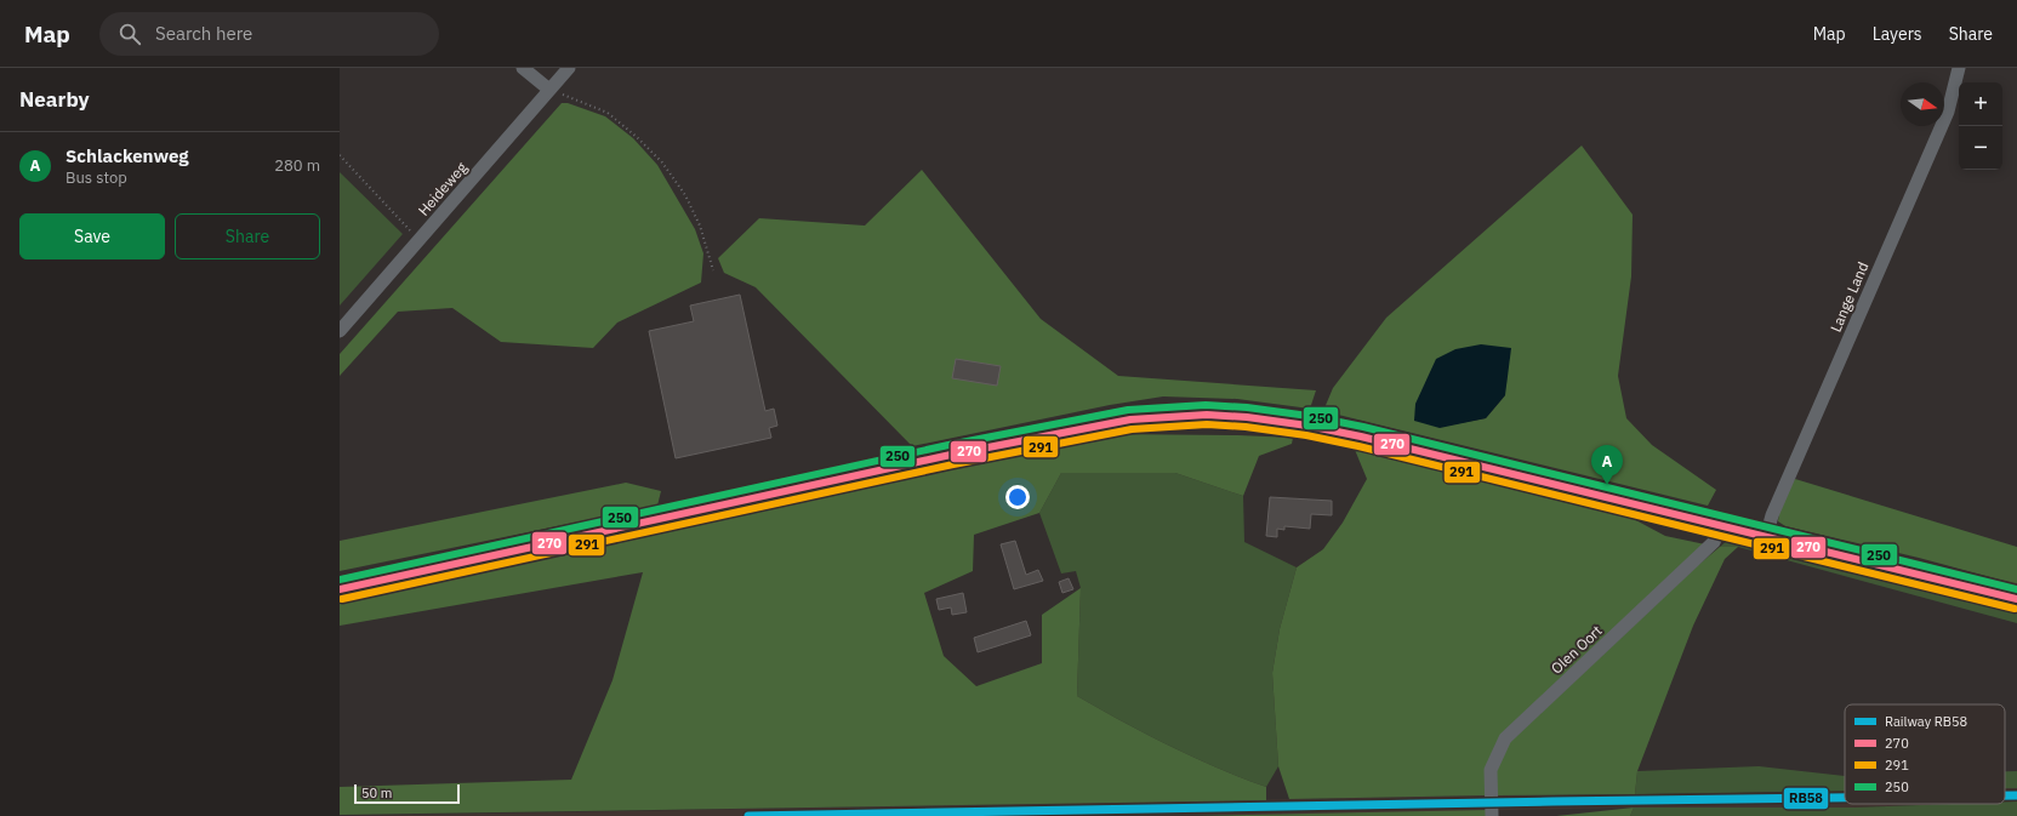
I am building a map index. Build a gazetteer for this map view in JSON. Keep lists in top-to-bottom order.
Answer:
{
  "streets": {
    "street": ["Heideweg", "Lange Land", "Olen Oort"]
  },
  "lines": [
    "transit line 250",
    "transit line 270",
    "transit line 291",
    "rail line RB58"
  ],
  "legend": [
    "Railway RB58",
    "270",
    "291",
    "250"
  ],
  "scale_bar": "50 m",
  "north": "right",
  "page": {
    "header": "Map",
    "search": "Search here",
    "nav": ["Map", "Layers", "Share"],
    "heading": "Nearby",
    "map_buttons": ["+", "−"],
    "list": [
      {
        "mark": "A",
        "name": "Schlackenweg",
        "note": "Bus stop",
        "value": "280 m"
      }
    ],
    "buttons": ["Save", "Share"],
    "pins": "A",
    "scale": "50 m"
  }
}
